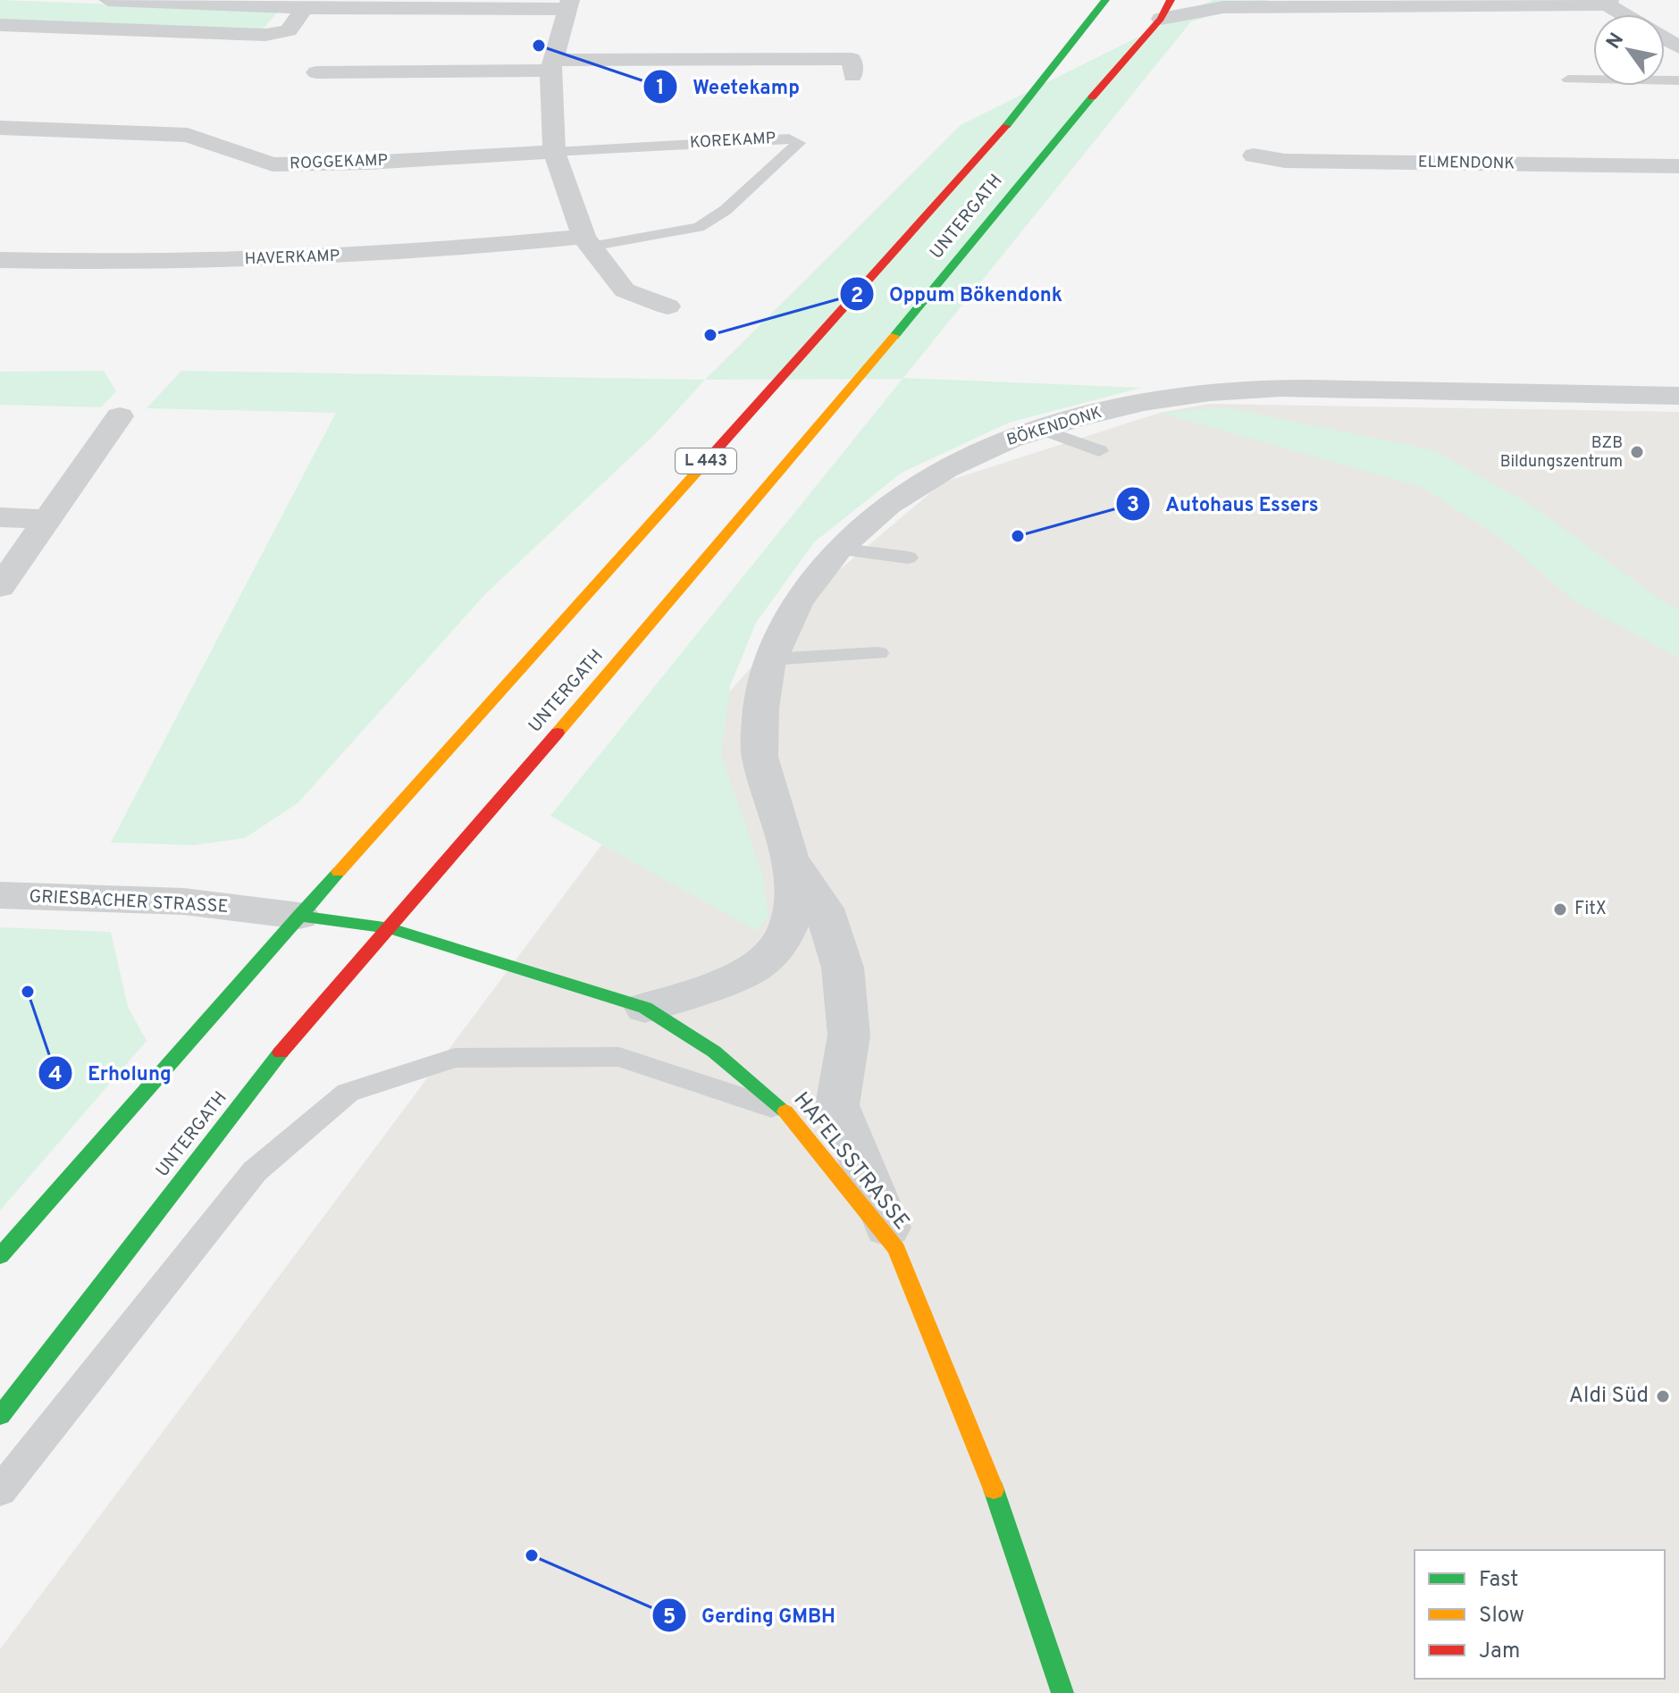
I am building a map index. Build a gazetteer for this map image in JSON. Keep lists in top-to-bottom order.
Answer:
{
  "streets": {
    "main road": ["UNTERGATH", "L 443", "HAFELSSTRASSE"],
    "street": [
      "ROGGEKAMP",
      "ELMENDONK",
      "HAVERKAMP",
      "BÖKENDONK",
      "GRIESBACHER STRASSE"
    ],
    "lane": ["KOREKAMP"]
  },
  "crossings": [
    ["KOREKAMP", "ROGGEKAMP"],
    ["KOREKAMP", "HAVERKAMP"],
    ["UNTERGATH", "GRIESBACHER STRASSE"],
    ["UNTERGATH", "HAFELSSTRASSE"],
    ["BÖKENDONK", "HAFELSSTRASSE"],
    ["GRIESBACHER STRASSE", "HAFELSSTRASSE"]
  ],
  "places": [
    "Weetekamp",
    "Oppum Bökendonk",
    "BZB Bildungszentrum",
    "Autohaus Essers",
    "FitX",
    "Erholung",
    "Aldi Süd",
    "Gerding GMBH"
  ],
  "legend": ["Fast", "Slow", "Jam"],
  "north": "top left"
}
